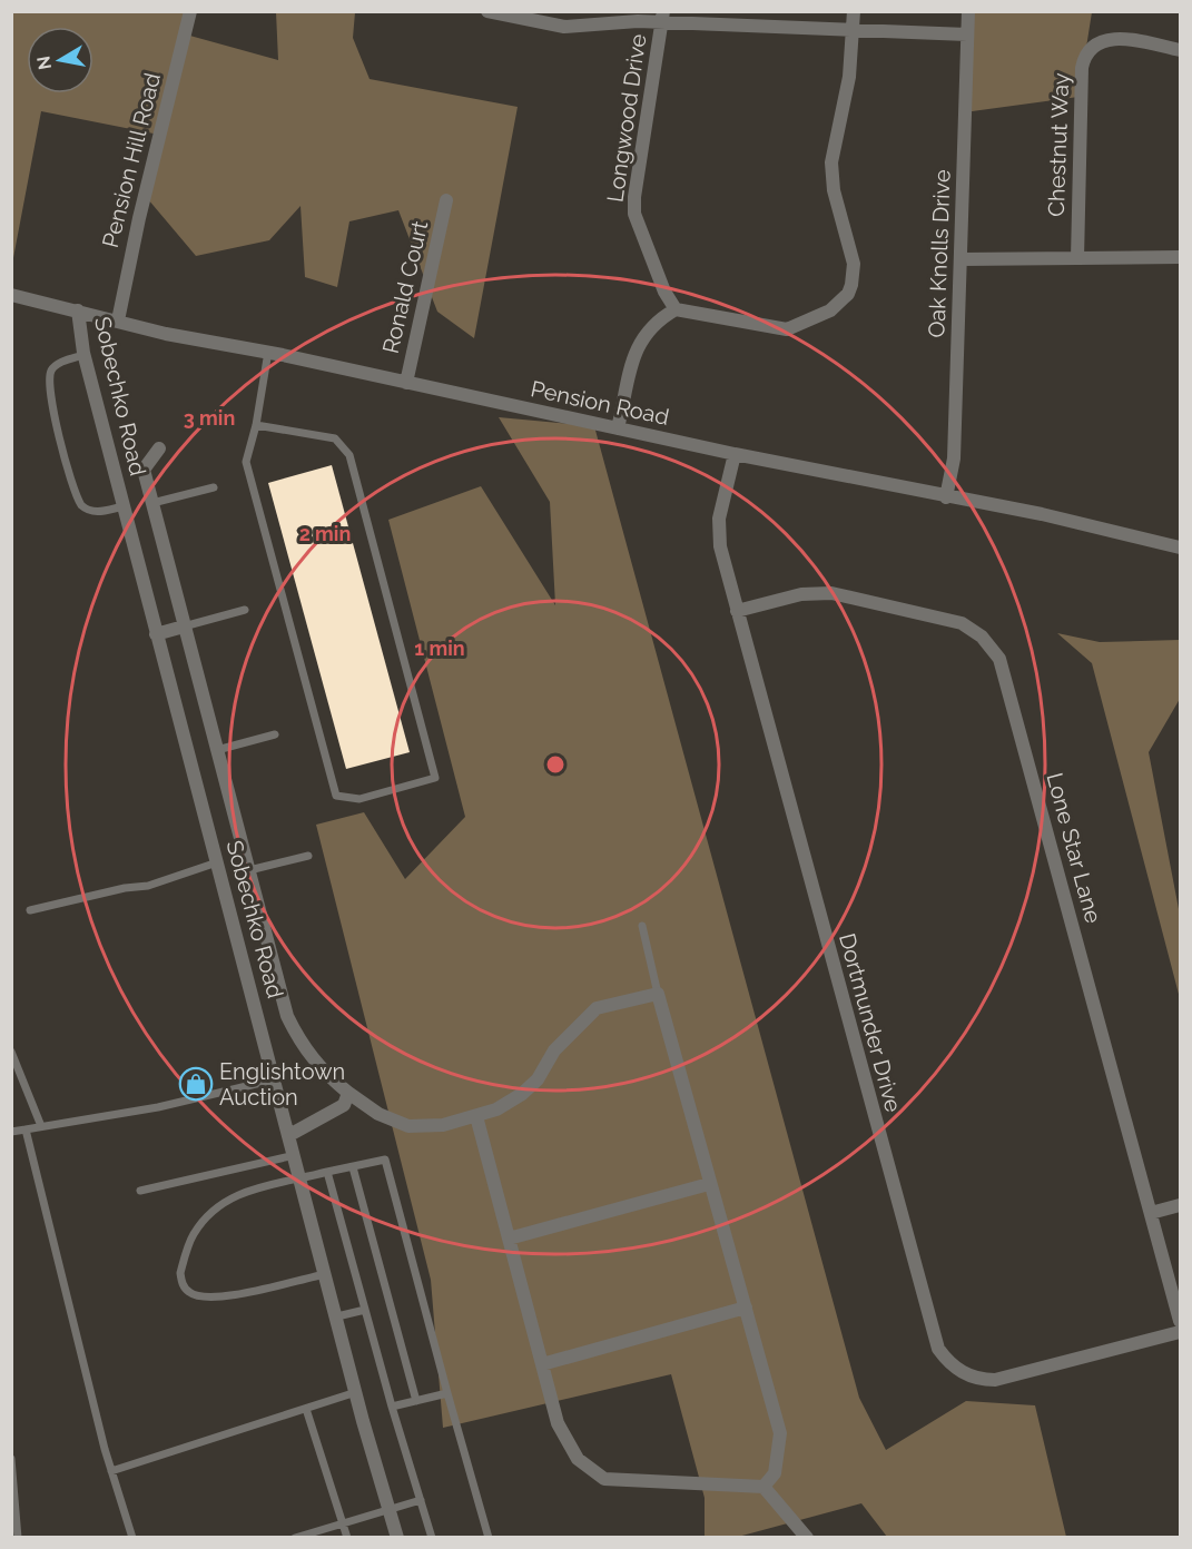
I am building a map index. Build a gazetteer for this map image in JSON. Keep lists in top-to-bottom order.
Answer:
{
  "streets": {
    "street": [
      "Longwood Drive",
      "Chestnut Way",
      "Pension Hill Road",
      "Oak Knolls Drive",
      "Ronald Court",
      "Sobechko Road",
      "Pension Road",
      "Lone Star Lane",
      "Dortmunder Drive"
    ]
  },
  "crossings": [
    ["Pension Hill Road", "Pension Road"],
    ["Oak Knolls Drive", "Pension Road"],
    ["Ronald Court", "Pension Road"],
    ["Sobechko Road", "Pension Road"],
    ["Pension Road", "Dortmunder Drive"],
    ["Lone Star Lane", "Dortmunder Drive"]
  ],
  "places": {
    "shop": ["Englishtown Auction"]
  },
  "north": "left",
  "rings": ["3 min", "2 min", "1 min"]
}
